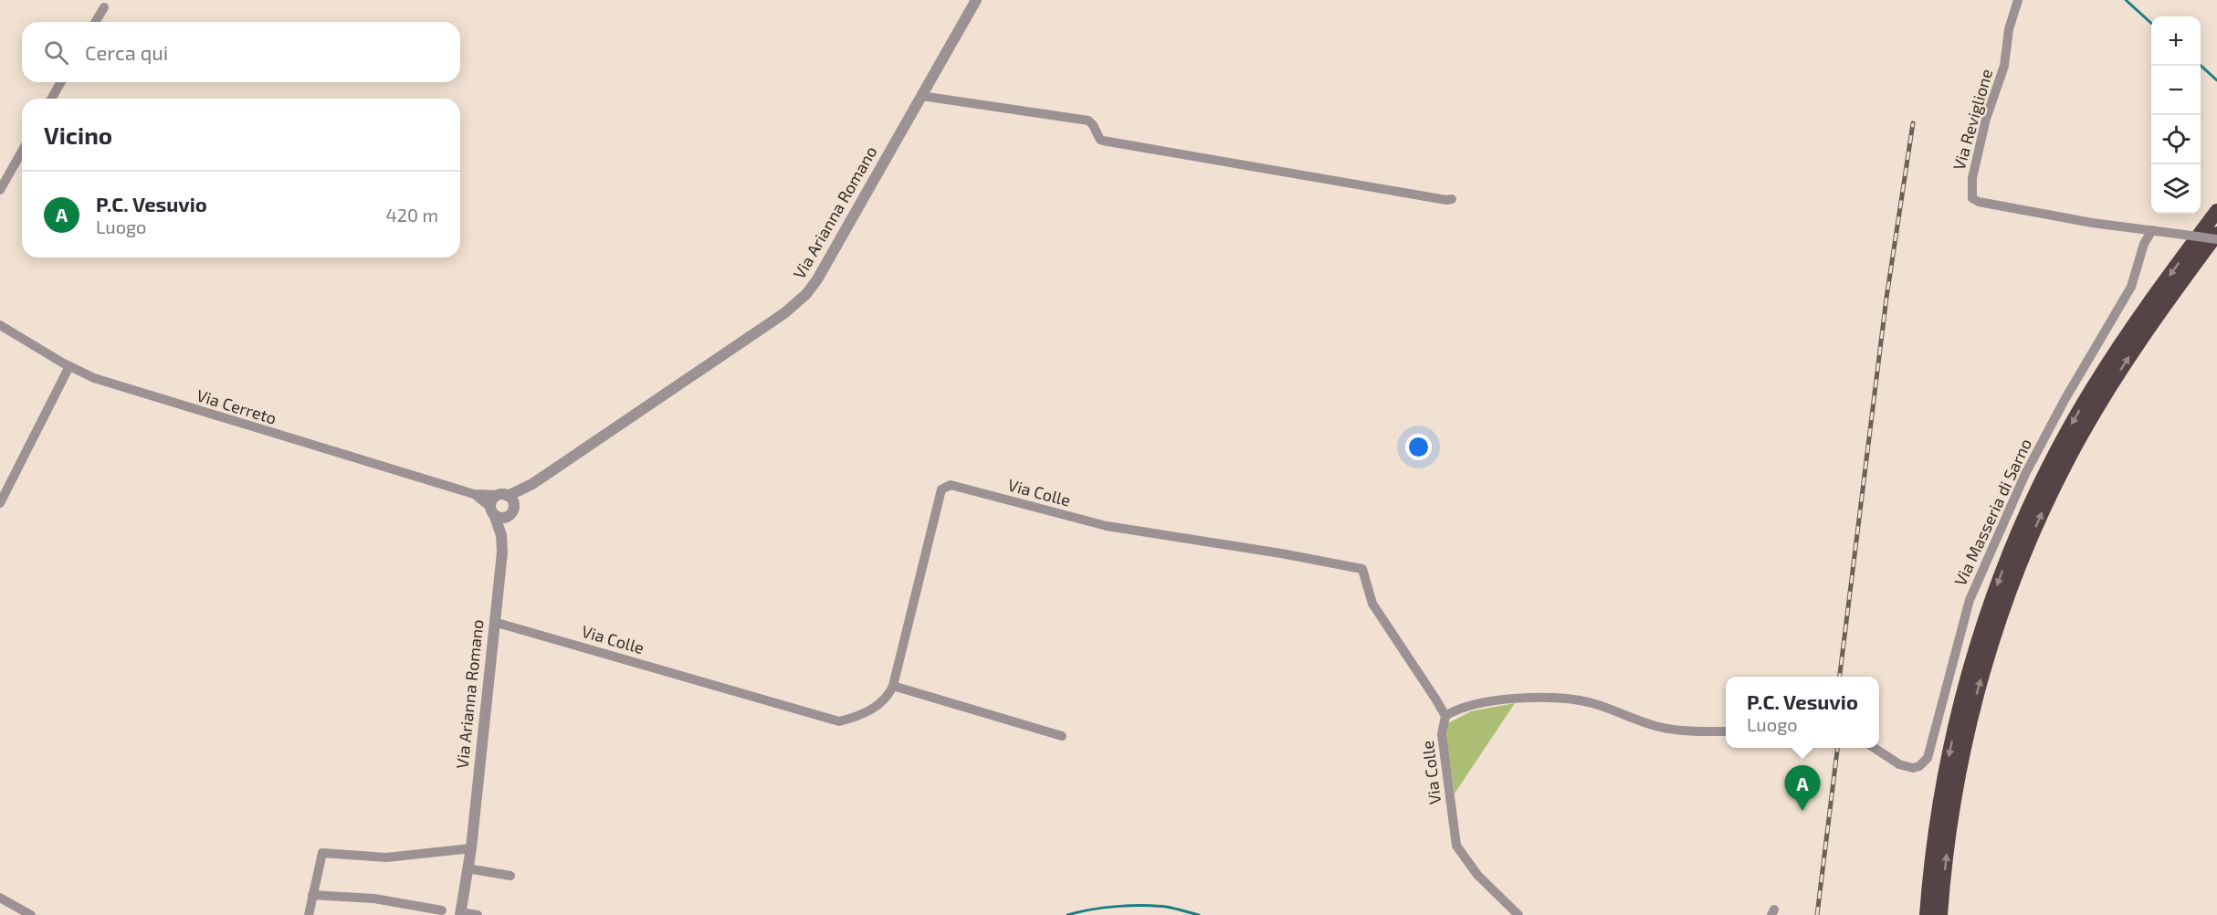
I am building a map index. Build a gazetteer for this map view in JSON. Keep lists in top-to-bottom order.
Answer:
{
  "streets": {
    "street": [
      "Via Reviglione",
      "Via Arianna Romano",
      "Via Cerreto",
      "Via Colle",
      "Via Masseria di Sarno"
    ]
  },
  "crossings": [
    ["Via Reviglione", "Via Masseria di Sarno"],
    ["Via Arianna Romano", "Via Cerreto"],
    ["Via Arianna Romano", "Via Colle"]
  ],
  "page": {
    "map_buttons": ["+", "−"],
    "search": "Cerca qui",
    "heading": "Vicino",
    "list": [
      {
        "mark": "A",
        "name": "P.C. Vesuvio",
        "note": "Luogo",
        "value": "420 m"
      }
    ],
    "popup": ["P.C. Vesuvio", "Luogo"],
    "pins": "A"
  }
}
